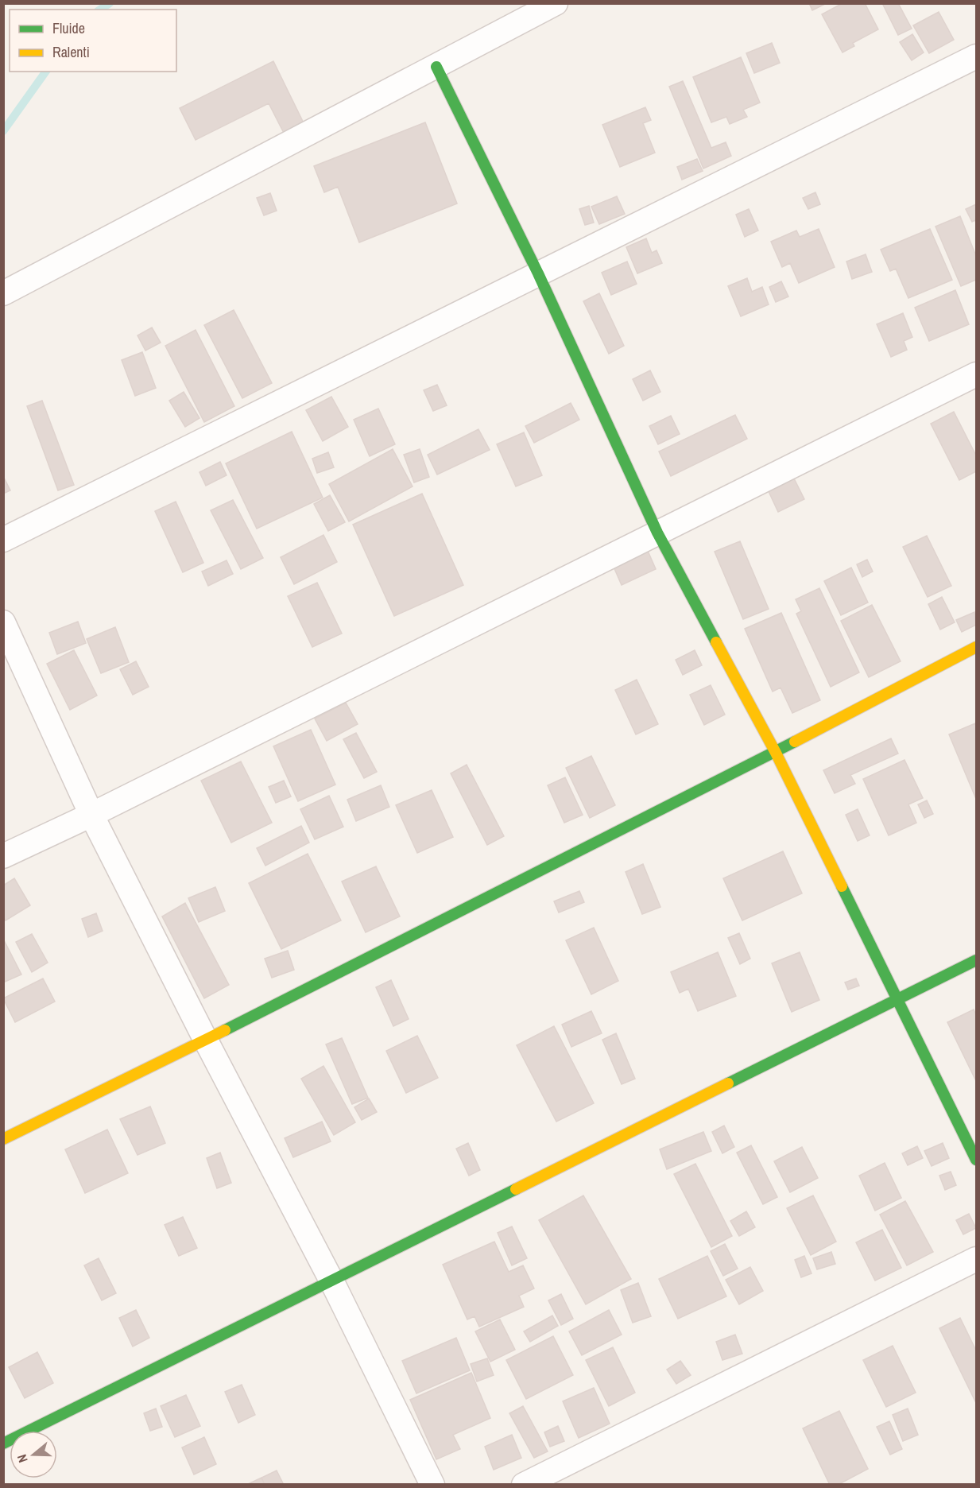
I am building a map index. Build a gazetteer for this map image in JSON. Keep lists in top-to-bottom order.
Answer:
{
  "legend": ["Fluide", "Ralenti"],
  "north": "left"
}
